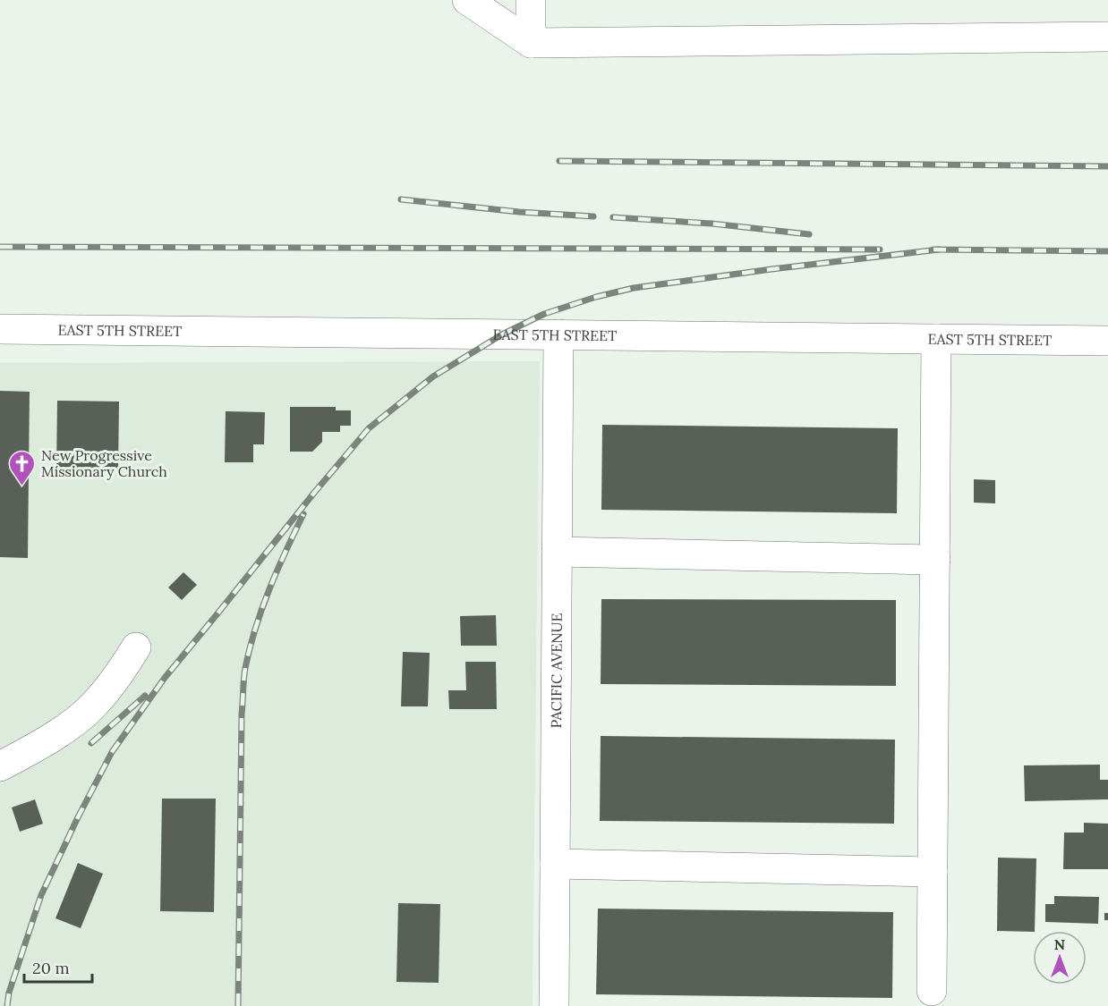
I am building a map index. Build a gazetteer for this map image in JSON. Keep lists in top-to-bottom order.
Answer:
{
  "streets": {
    "main road": ["EAST 5TH STREET", "PACIFIC AVENUE"]
  },
  "crossings": [
    ["EAST 5TH STREET", "PACIFIC AVENUE"]
  ],
  "places": {
    "church": ["New Progressive Missionary Church"]
  },
  "scale_bar": "20 m",
  "north": "top"
}
